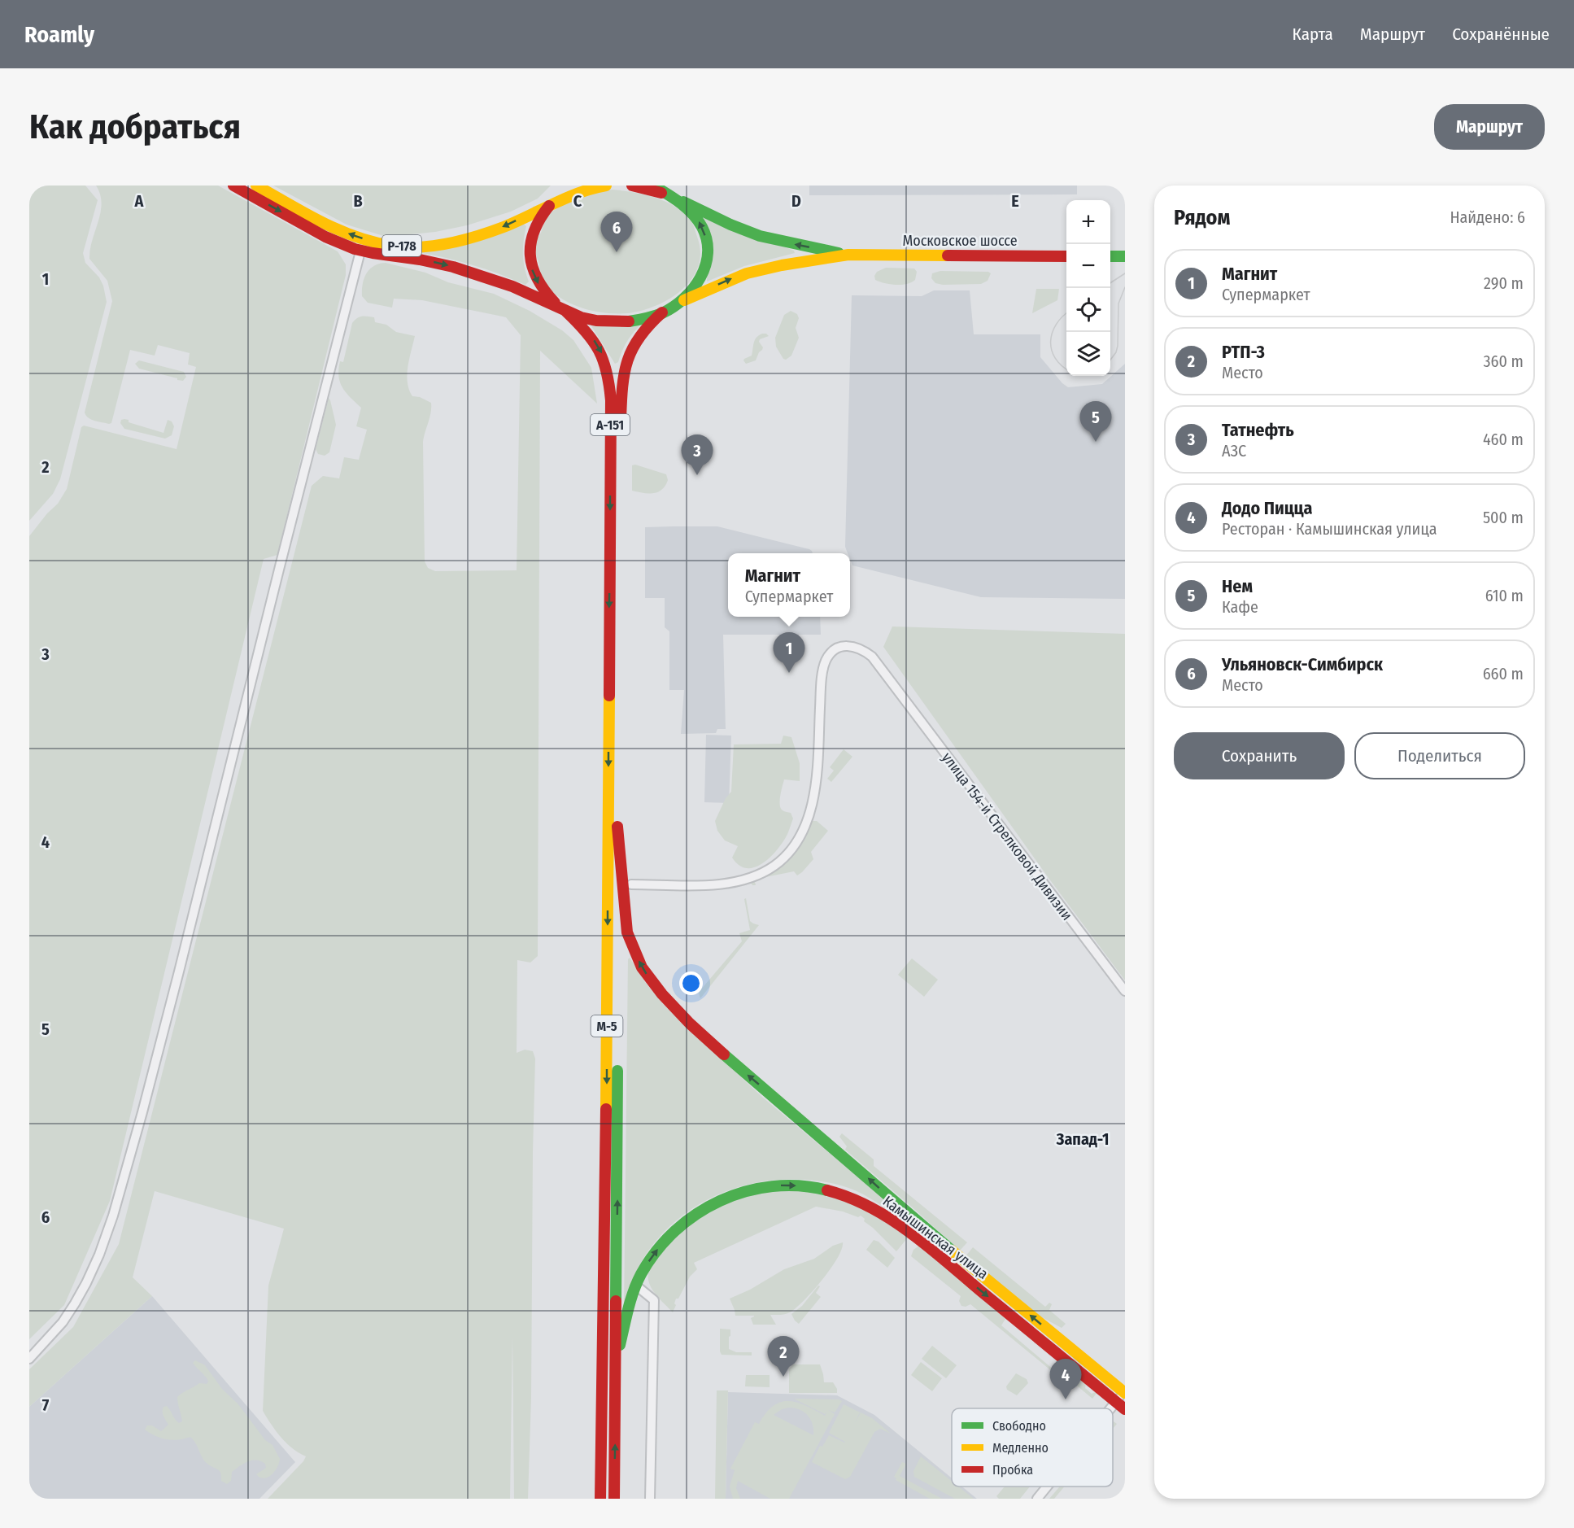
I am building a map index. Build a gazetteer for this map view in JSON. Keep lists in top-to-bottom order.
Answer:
{
  "streets": {
    "main road": [
      "Московское шоссе",
      "Р-178",
      "А-151",
      "М-5",
      "Камышинская улица"
    ],
    "street": ["улица 154-й Стрелковой Дивизии"]
  },
  "crossings": [
    ["Р-178", "А-151"],
    ["А-151", "М-5"],
    ["М-5", "Камышинская улица"]
  ],
  "districts": ["Запад-1"],
  "legend": ["Свободно", "Медленно", "Пробка"],
  "page": {
    "header": "Roamly",
    "nav": ["Карта", "Маршрут", "Сохранённые"],
    "buttons": [
      "Маршрут",
      ["Сохранить", "Поделиться"]
    ],
    "title": "Как добраться",
    "heading": ["Рядом", "Найдено: 6"],
    "map_buttons": ["+", "−"],
    "pins": [
      "6",
      "5",
      "3",
      "1",
      "2",
      "4"
    ],
    "list": [
      {
        "mark": "1",
        "name": "Магнит",
        "note": "Супермаркет",
        "value": "290 m"
      },
      {
        "mark": "2",
        "name": "РТП-3",
        "note": "Место",
        "value": "360 m"
      },
      {
        "mark": "3",
        "name": "Татнефть",
        "note": "АЗС",
        "value": "460 m"
      },
      {
        "mark": "4",
        "name": "Додо Пицца",
        "note": "Ресторан · Камышинская улица",
        "value": "500 m"
      },
      {
        "mark": "5",
        "name": "Нем",
        "note": "Кафе",
        "value": "610 m"
      },
      {
        "mark": "6",
        "name": "Ульяновск-Симбирск",
        "note": "Место",
        "value": "660 m"
      }
    ],
    "popup": ["Магнит", "Супермаркет"]
  },
  "grid": {
    "columns": [
      "A",
      "B",
      "C",
      "D",
      "E"
    ],
    "rows": [
      "1",
      "2",
      "3",
      "4",
      "5",
      "6",
      "7"
    ]
  }
}
